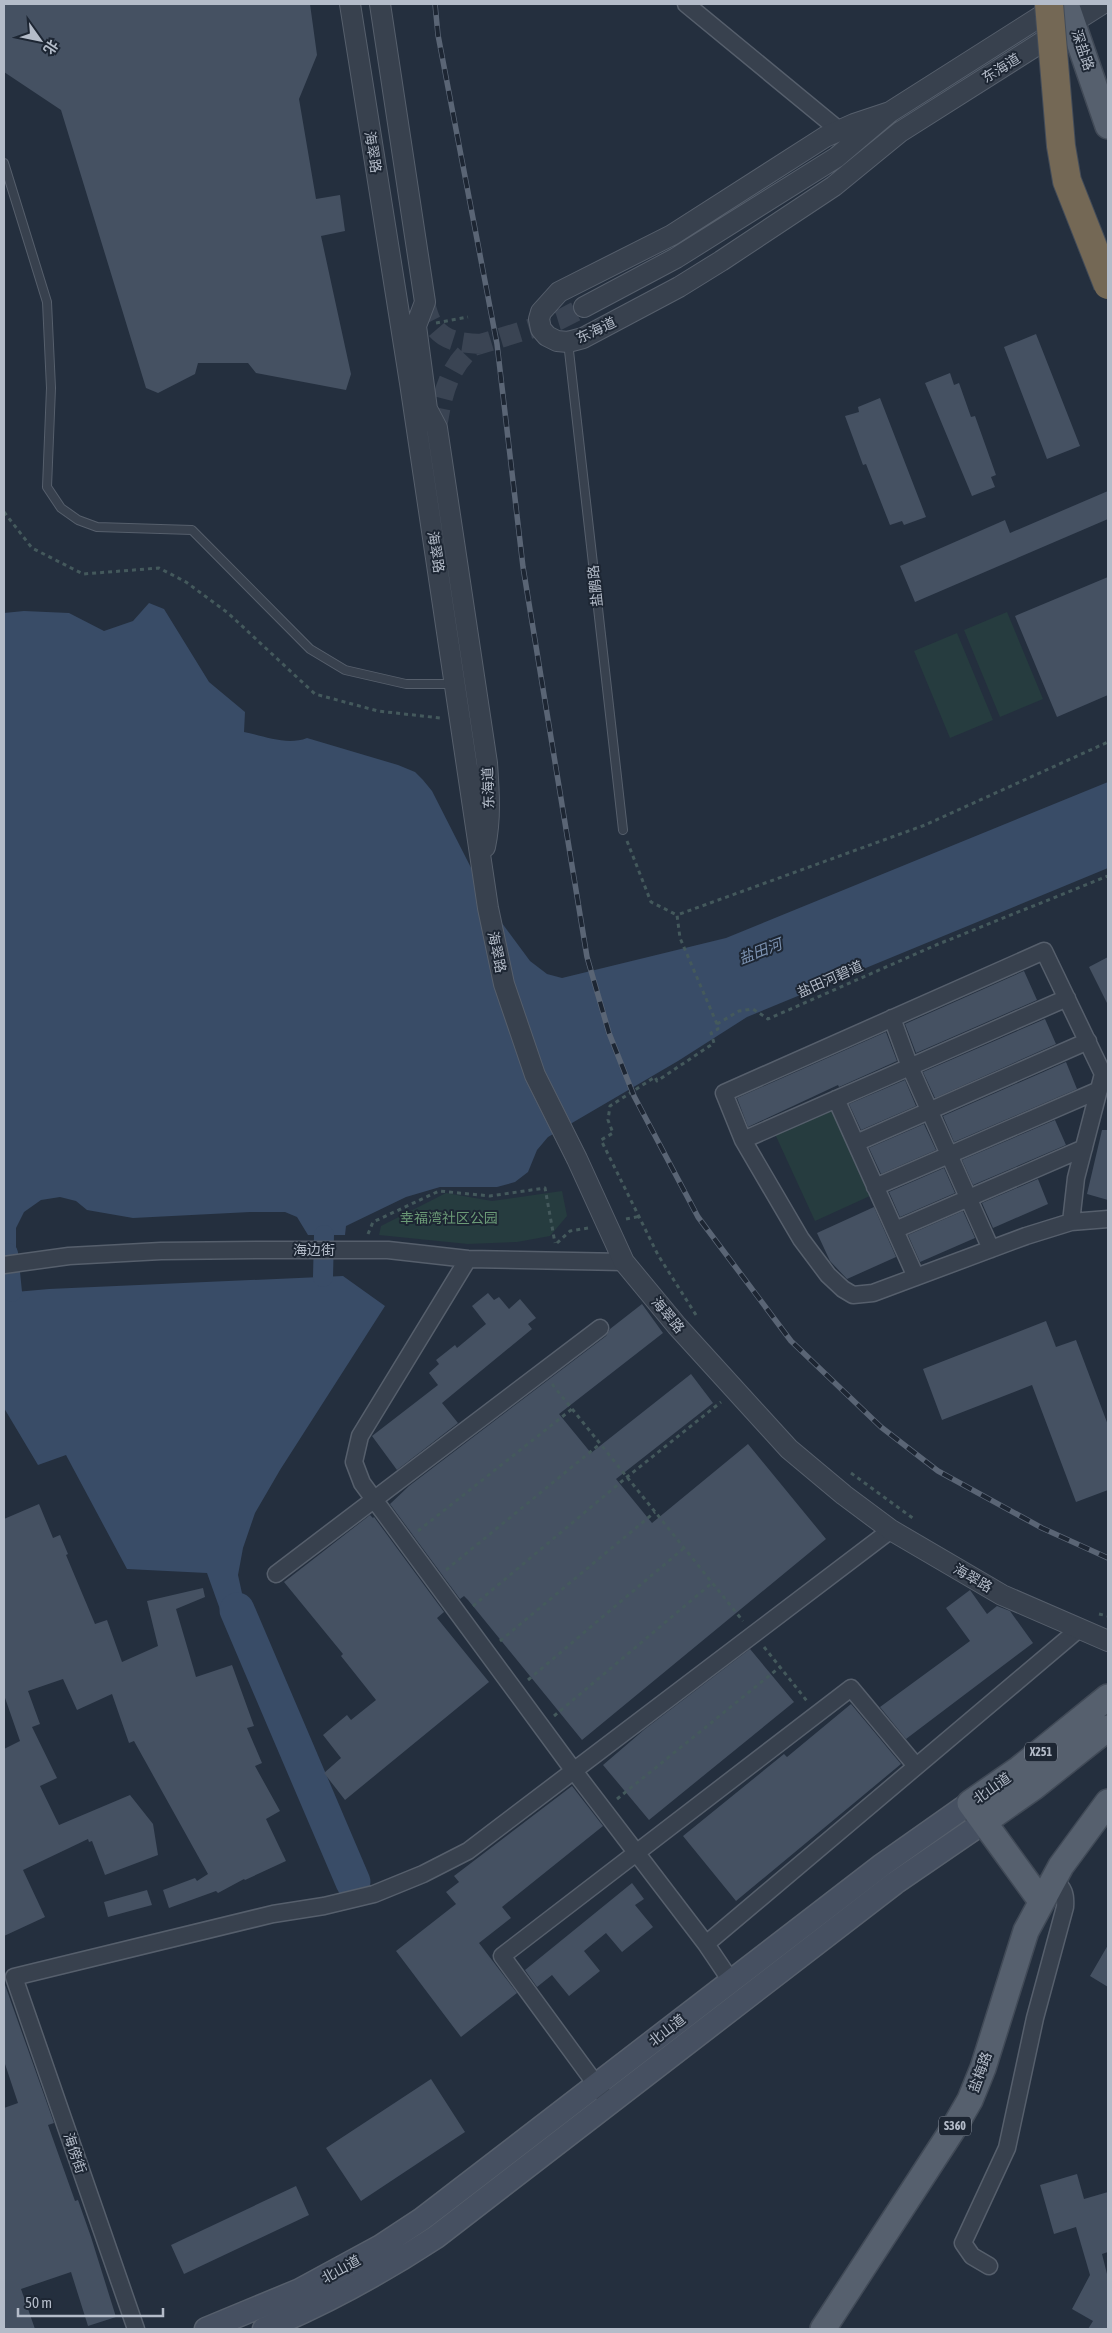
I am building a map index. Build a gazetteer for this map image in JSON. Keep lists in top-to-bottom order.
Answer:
{
  "streets": {
    "main road": [
      "深盐路",
      "X251",
      "北山道",
      "盐梅路",
      "S360"
    ],
    "street": [
      "东海道",
      "海翠路",
      "海边街",
      "海傍街"
    ],
    "lane": ["盐鹏路"],
    "path": ["盐田河碧道"]
  },
  "crossings": [
    ["深盐路", "东海道"],
    ["东海道", "海翠路"],
    ["东海道", "盐鹏路"],
    ["海翠路", "海边街"]
  ],
  "water": ["盐田河"],
  "parks": ["幸福湾社区公园"],
  "scale_bar": "50 m",
  "north": "bottom right"
}
